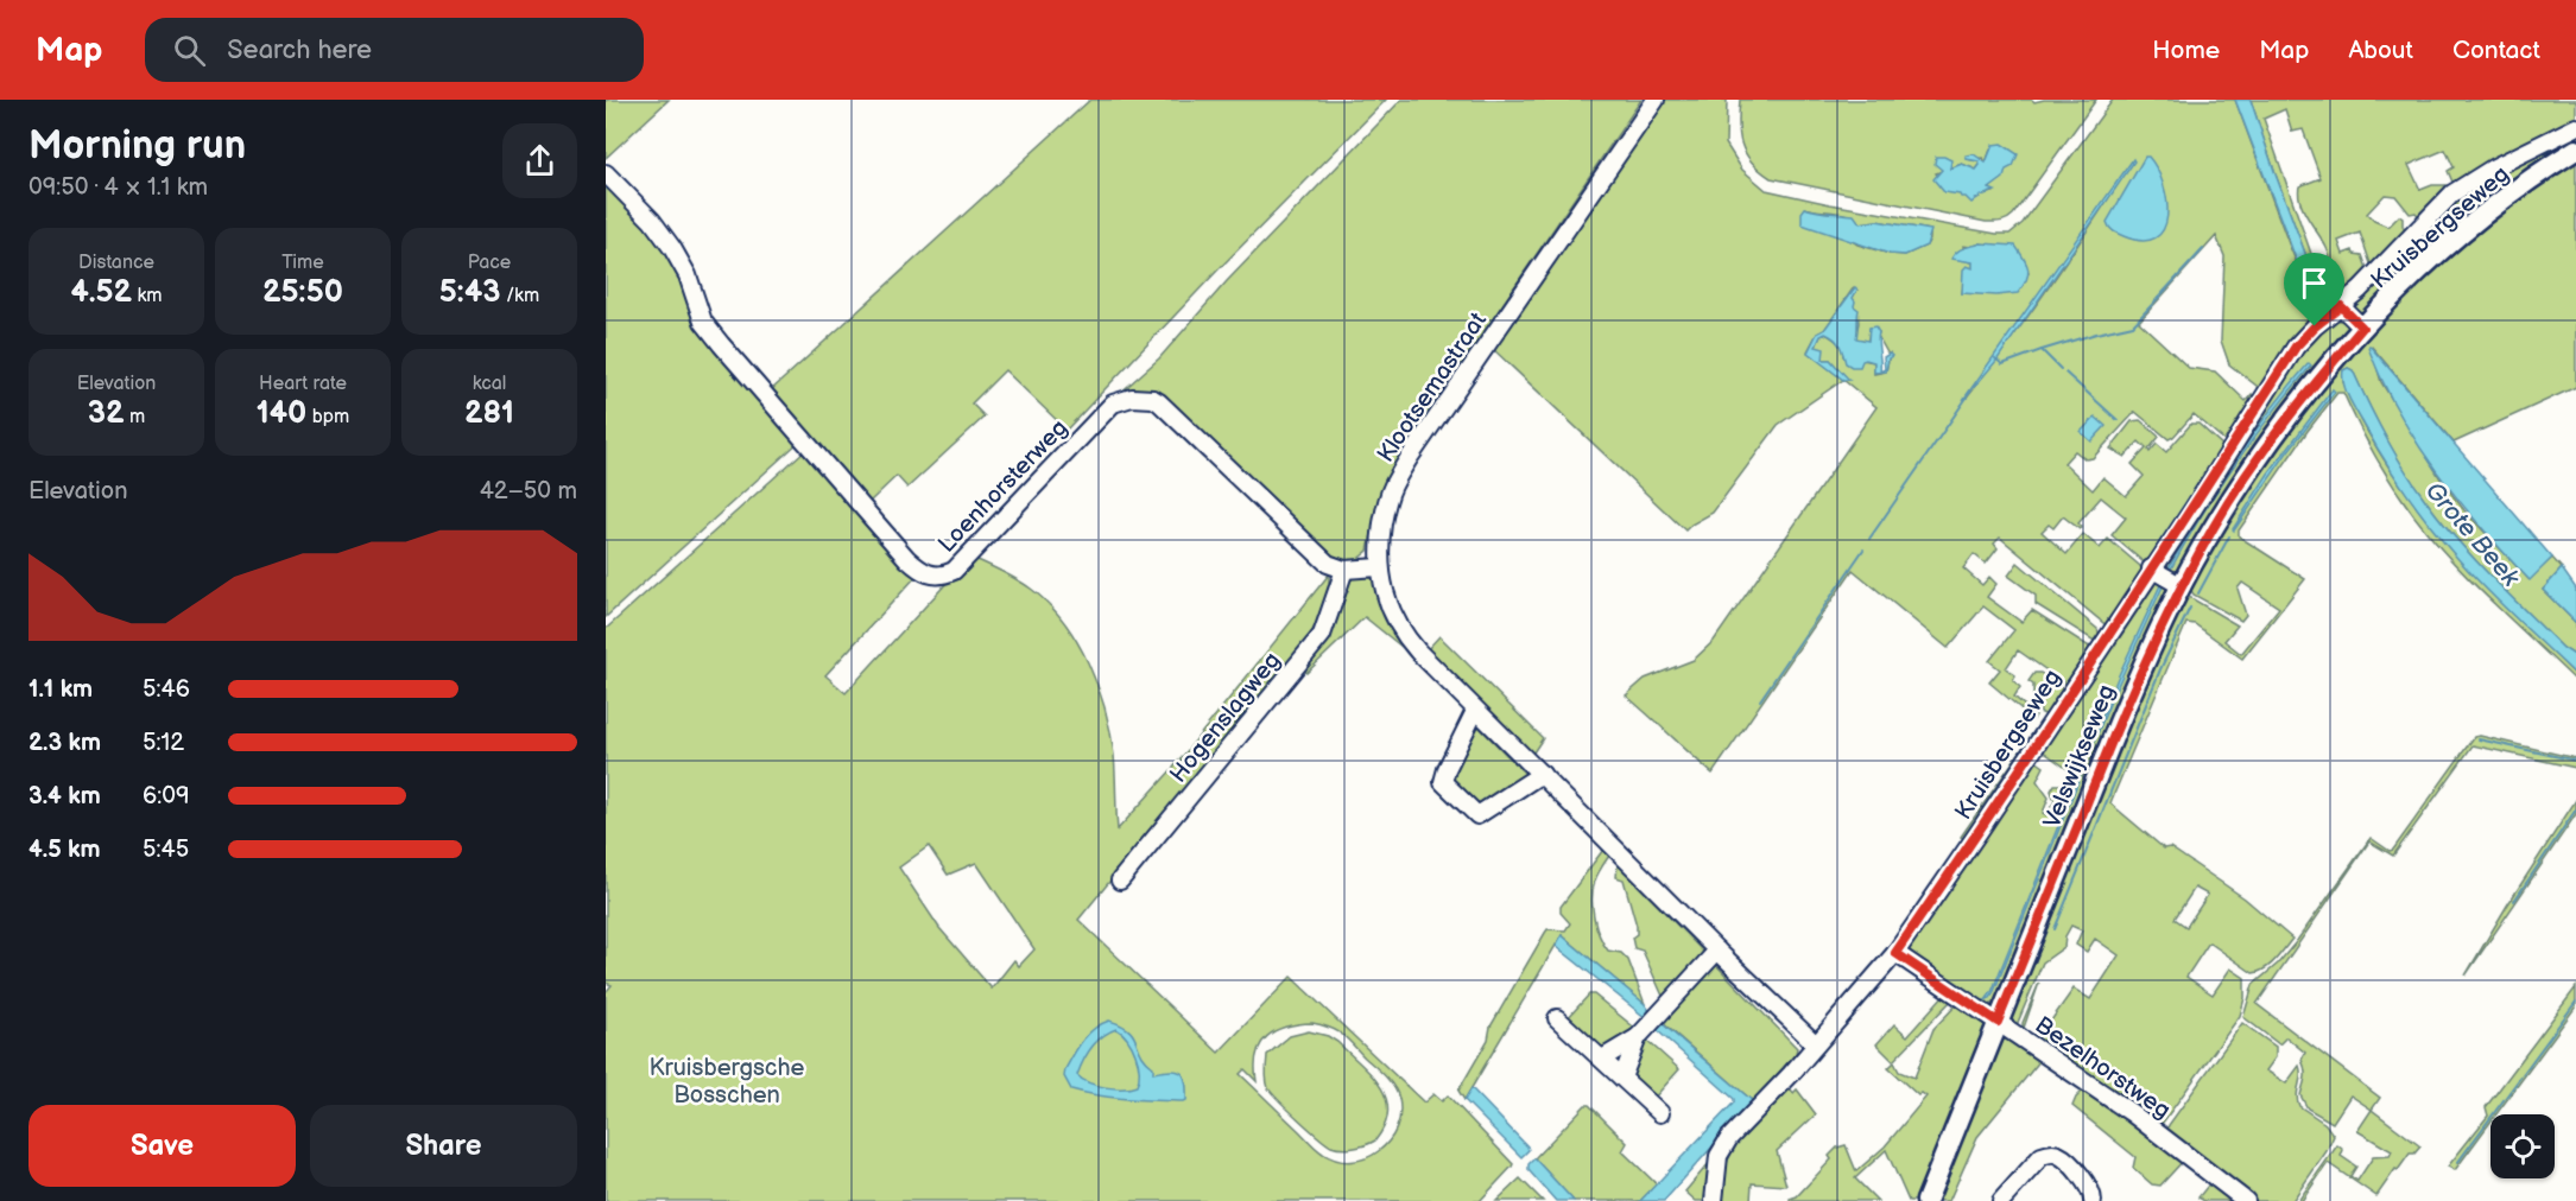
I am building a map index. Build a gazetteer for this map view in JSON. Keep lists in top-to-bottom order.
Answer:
{
  "streets": {
    "main road": ["Kruisbergseweg", "Velswijkseweg"],
    "street": [
      "Klootsemastraat",
      "Loenhorsterweg",
      "Hogenslagweg",
      "Bezelhorstweg"
    ]
  },
  "crossings": [
    ["Kruisbergseweg", "Klootsemastraat"],
    ["Kruisbergseweg", "Velswijkseweg"],
    ["Kruisbergseweg", "Bezelhorstweg"],
    ["Loenhorsterweg", "Hogenslagweg"],
    ["Velswijkseweg", "Bezelhorstweg"]
  ],
  "water": ["Grote Beek"],
  "parks": ["Kruisbergsche Bosschen"],
  "page": {
    "header": "Map",
    "search": "Search here",
    "nav": [
      "Home",
      "Map",
      "About",
      "Contact"
    ],
    "heading": ["Morning run", "09:50 · 4 × 1.1 km"],
    "stats": [
      ["Distance", "4.52 km"],
      ["Time", "25:50"],
      ["Pace", "5:43 /km"],
      ["Elevation", "32 m"],
      ["Heart rate", "140 bpm"],
      ["kcal", "281"]
    ],
    "chart": ["Elevation", "42–50 m"],
    "list": [
      {
        "name": "1.1 km",
        "note": "5:46"
      },
      {
        "name": "2.3 km",
        "note": "5:12"
      },
      {
        "name": "3.4 km",
        "note": "6:09"
      },
      {
        "name": "4.5 km",
        "note": "5:45"
      }
    ],
    "buttons": ["Save", "Share"]
  }
}
